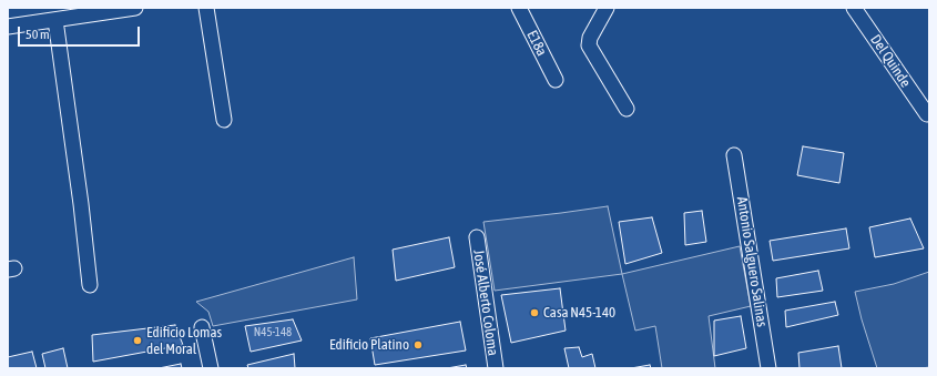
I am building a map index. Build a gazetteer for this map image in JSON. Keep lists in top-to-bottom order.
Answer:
{
  "streets": {
    "street": [
      "E18a",
      "Del Quinde",
      "Antonio Salguero Salinas",
      "José Alberto Coloma"
    ]
  },
  "places": ["Casa N45-140", "Edificio Lomas del Moral", "Edificio Platino"],
  "house_numbers": ["N45-148"],
  "scale_bar": "50 m"
}
